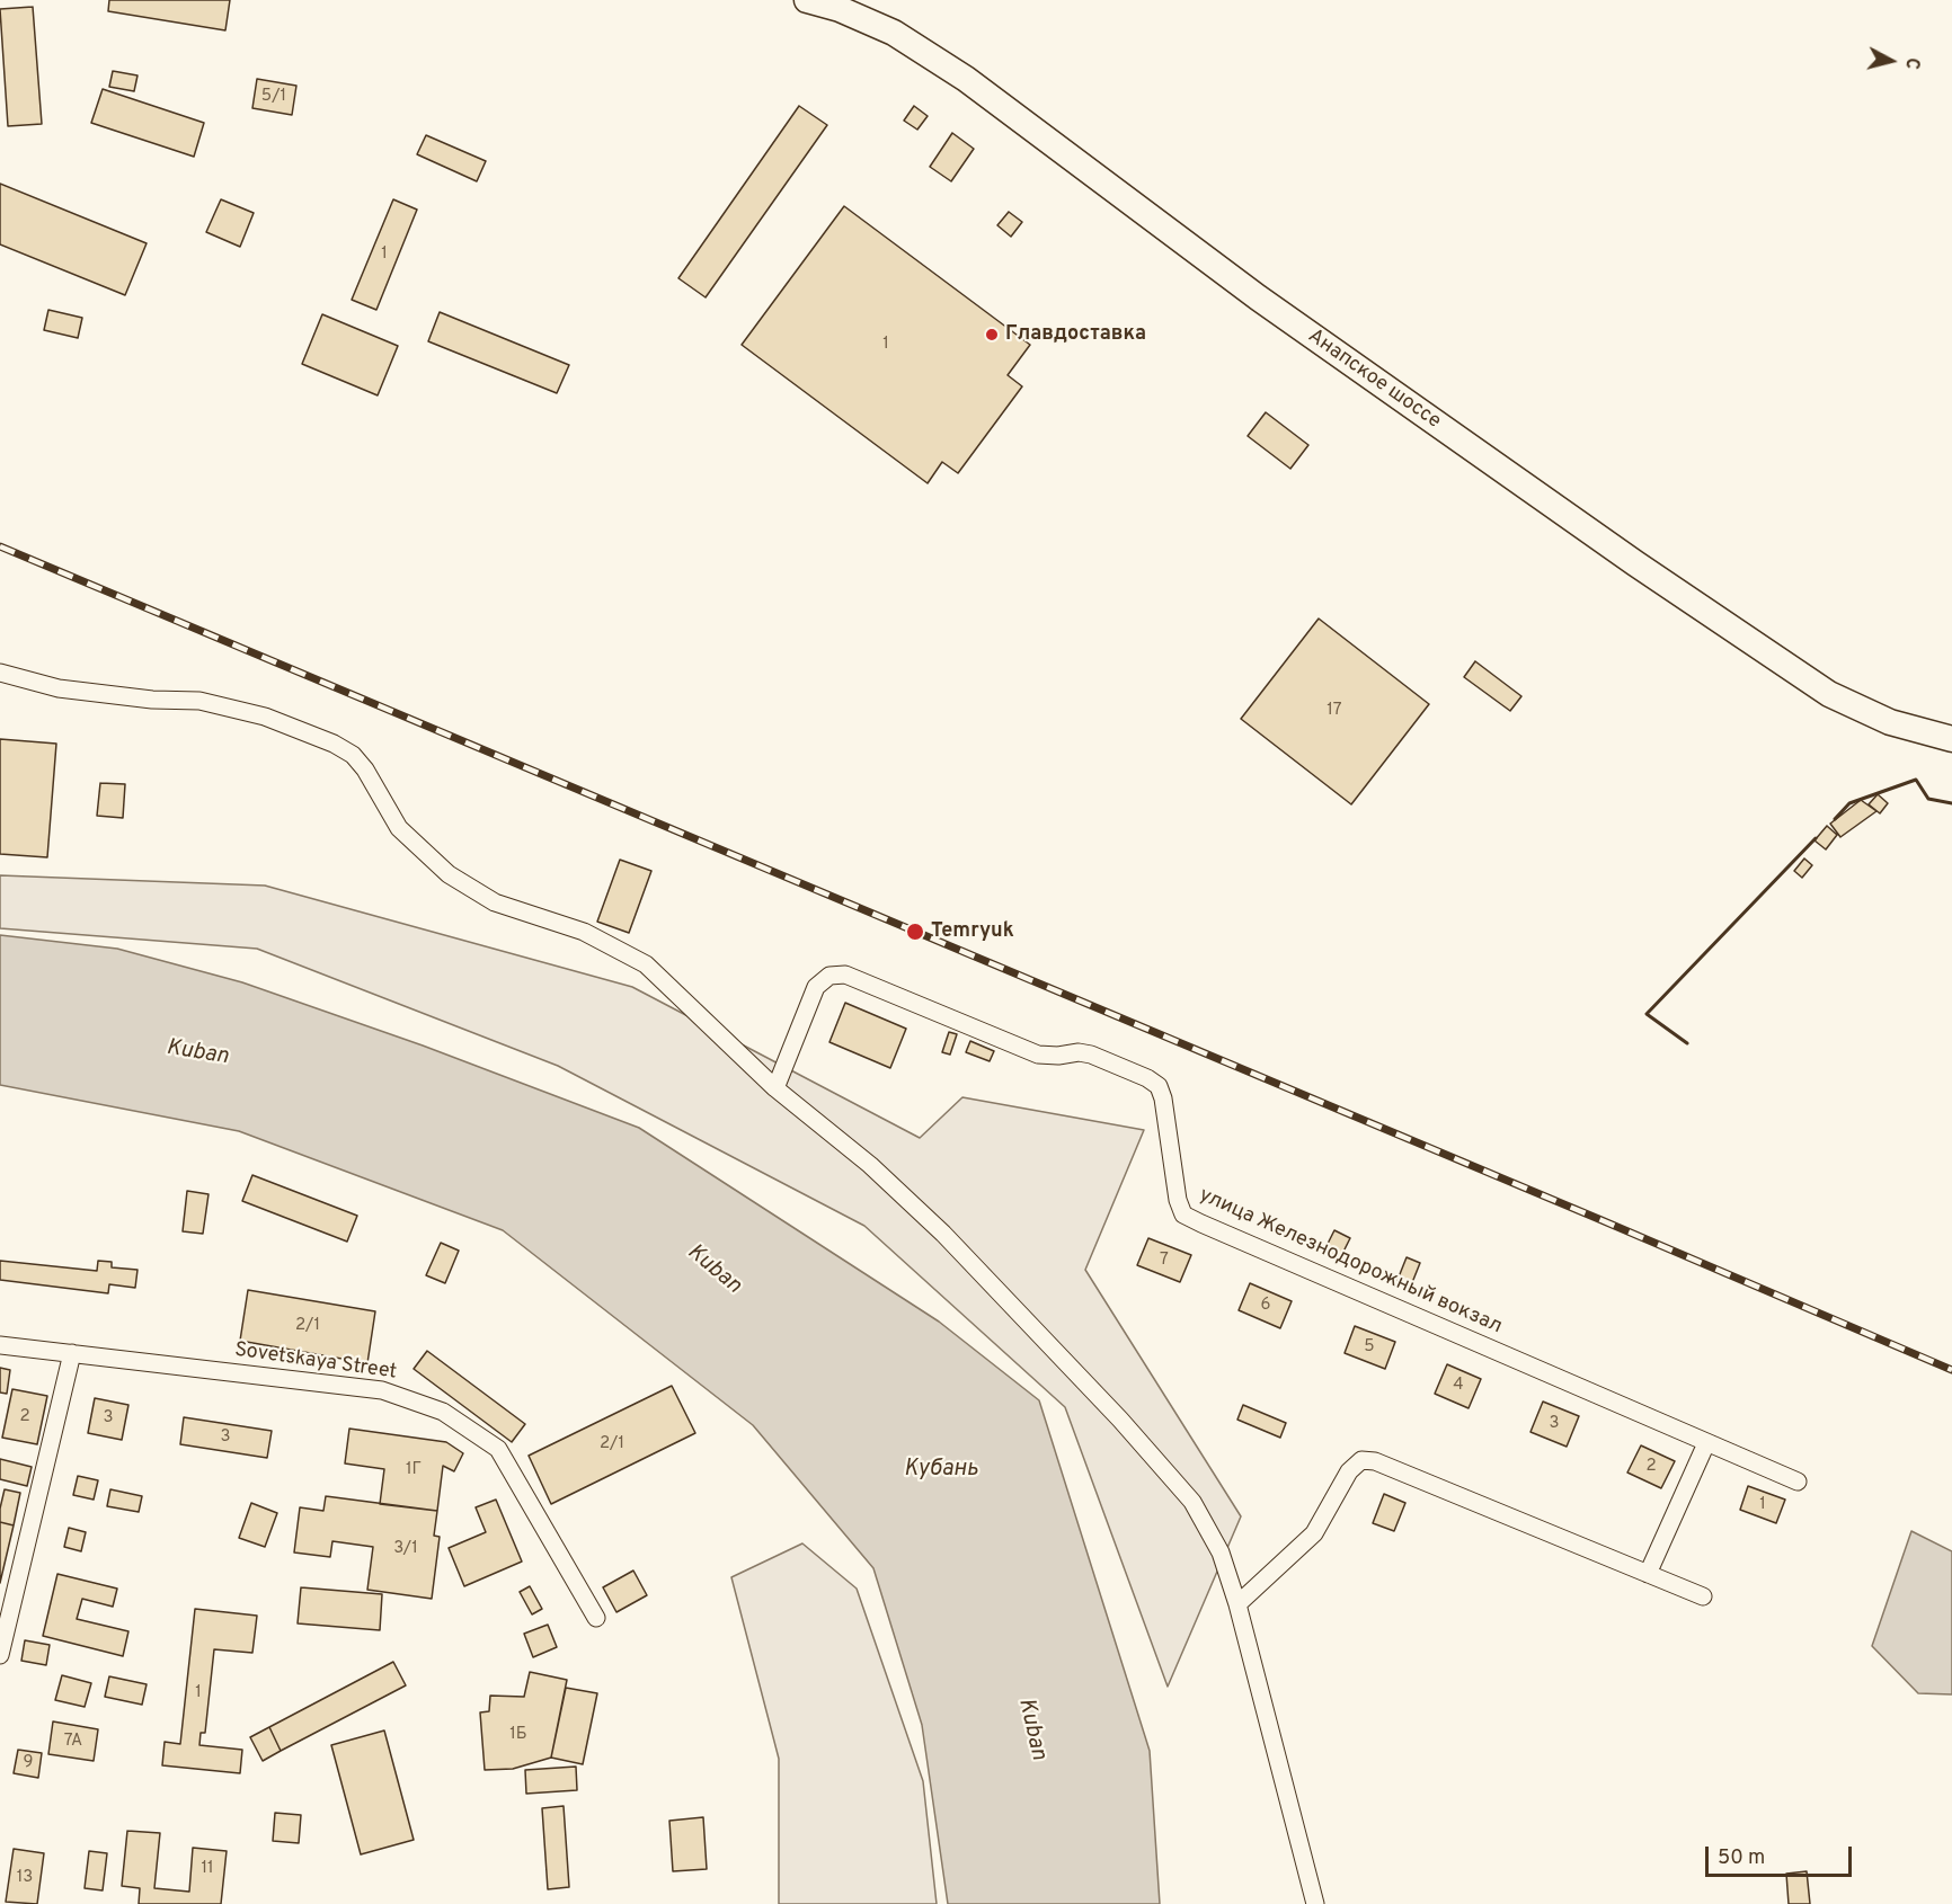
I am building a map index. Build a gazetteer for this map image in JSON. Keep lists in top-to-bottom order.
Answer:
{
  "streets": {
    "street": ["Анапское шоссе", "улица Железнодорожный вокзал", "Sovetskaya Street"]
  },
  "water": ["Kuban", "Кубань"],
  "places": ["Главдоставка", "Temryuk"],
  "house_numbers": [
    "5/1",
    "1",
    "1",
    "17",
    "7",
    "6",
    "2/1",
    "5",
    "4",
    "2",
    "3",
    "3",
    "3",
    "2/1",
    "2",
    "1Г",
    "1",
    "3/1",
    "1",
    "1Б",
    "7А",
    "9",
    "11",
    "13"
  ],
  "scale_bar": "50 m",
  "north": "right"
}
